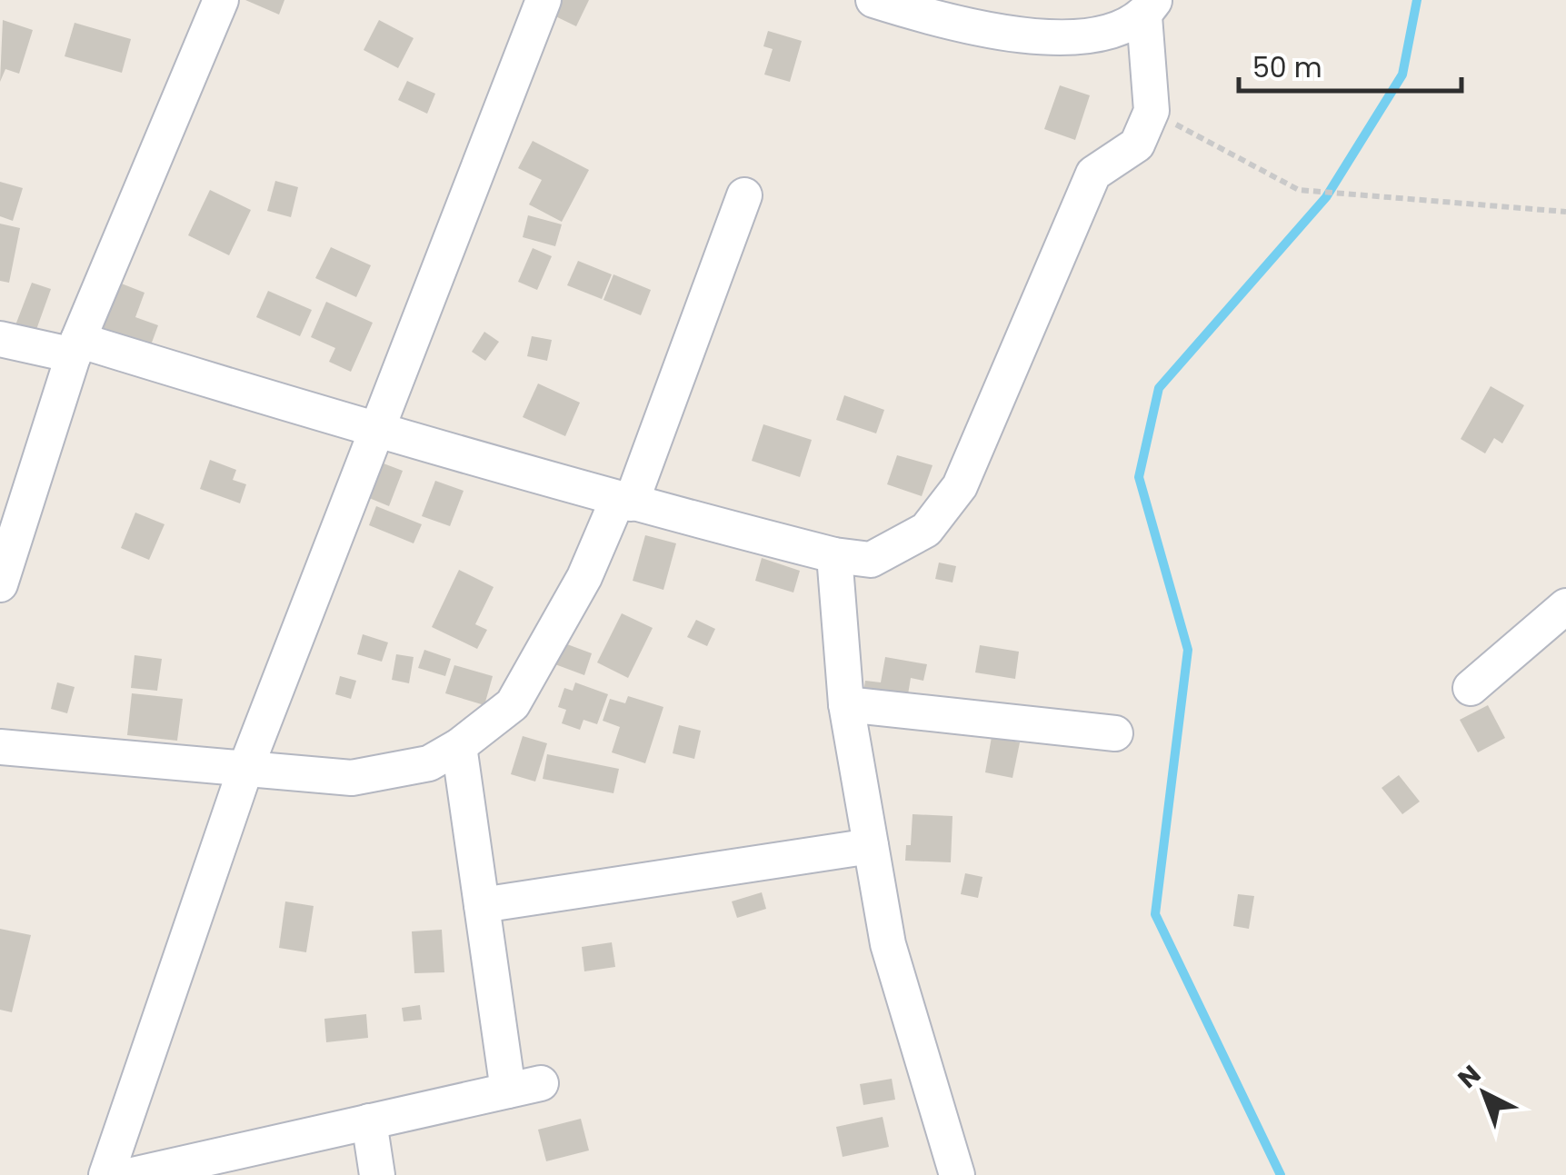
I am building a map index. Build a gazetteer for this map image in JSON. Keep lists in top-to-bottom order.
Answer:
{
  "scale_bar": "50 m",
  "north": "top left"
}
